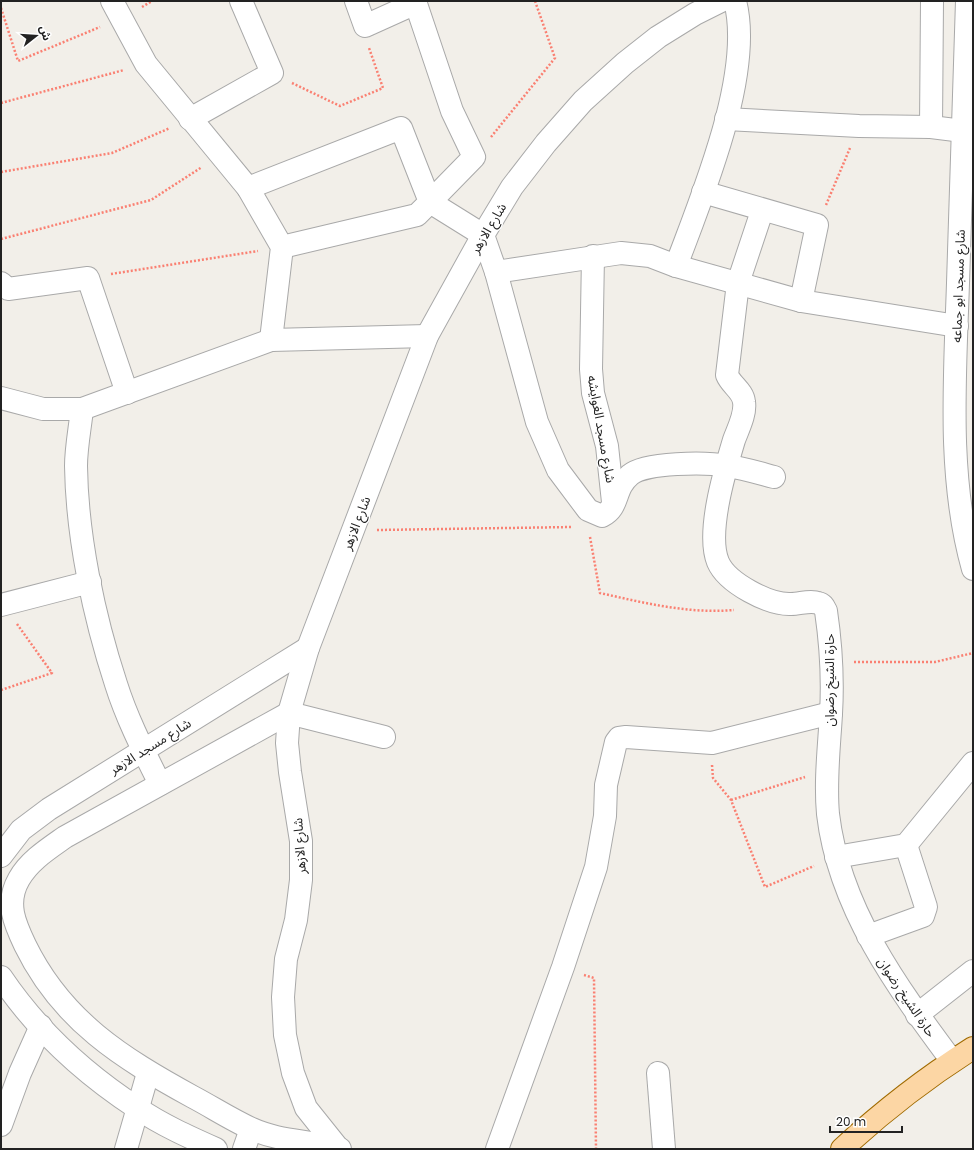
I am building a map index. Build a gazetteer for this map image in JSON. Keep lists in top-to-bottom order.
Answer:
{
  "streets": {
    "street": [
      "شارع الازهر",
      "شارع مسجد ابو جماعه",
      "شارع مسجد الغوايشه",
      "حارة الشيخ رضوان",
      "شارع مسجد الازهر"
    ]
  },
  "crossings": [
    ["شارع الازهر", "شارع مسجد الازهر"]
  ],
  "scale_bar": "20 m",
  "north": "right"
}
